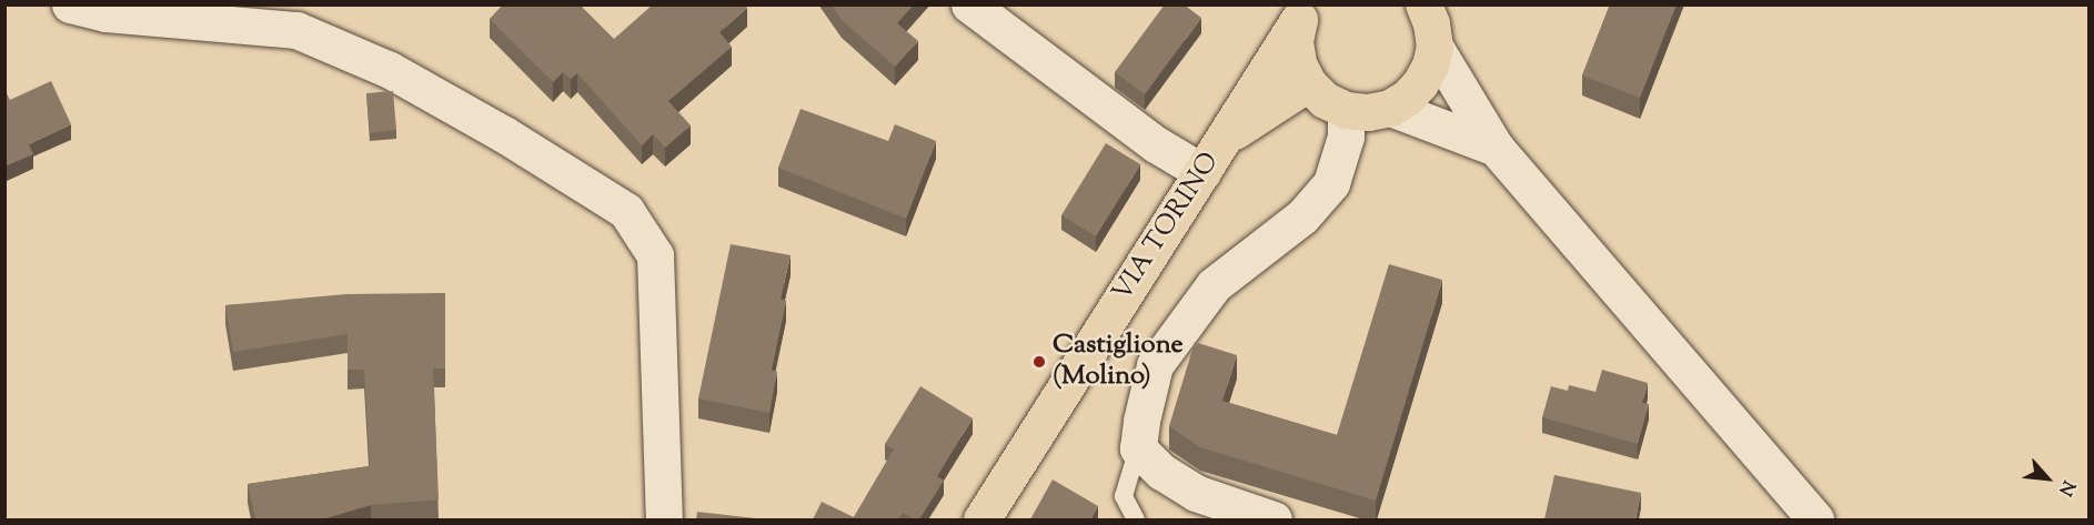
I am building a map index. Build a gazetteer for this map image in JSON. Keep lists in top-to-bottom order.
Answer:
{
  "streets": {
    "main road": ["VIA TORINO"]
  },
  "places": ["Castiglione (Molino)"],
  "north": "bottom right"
}
